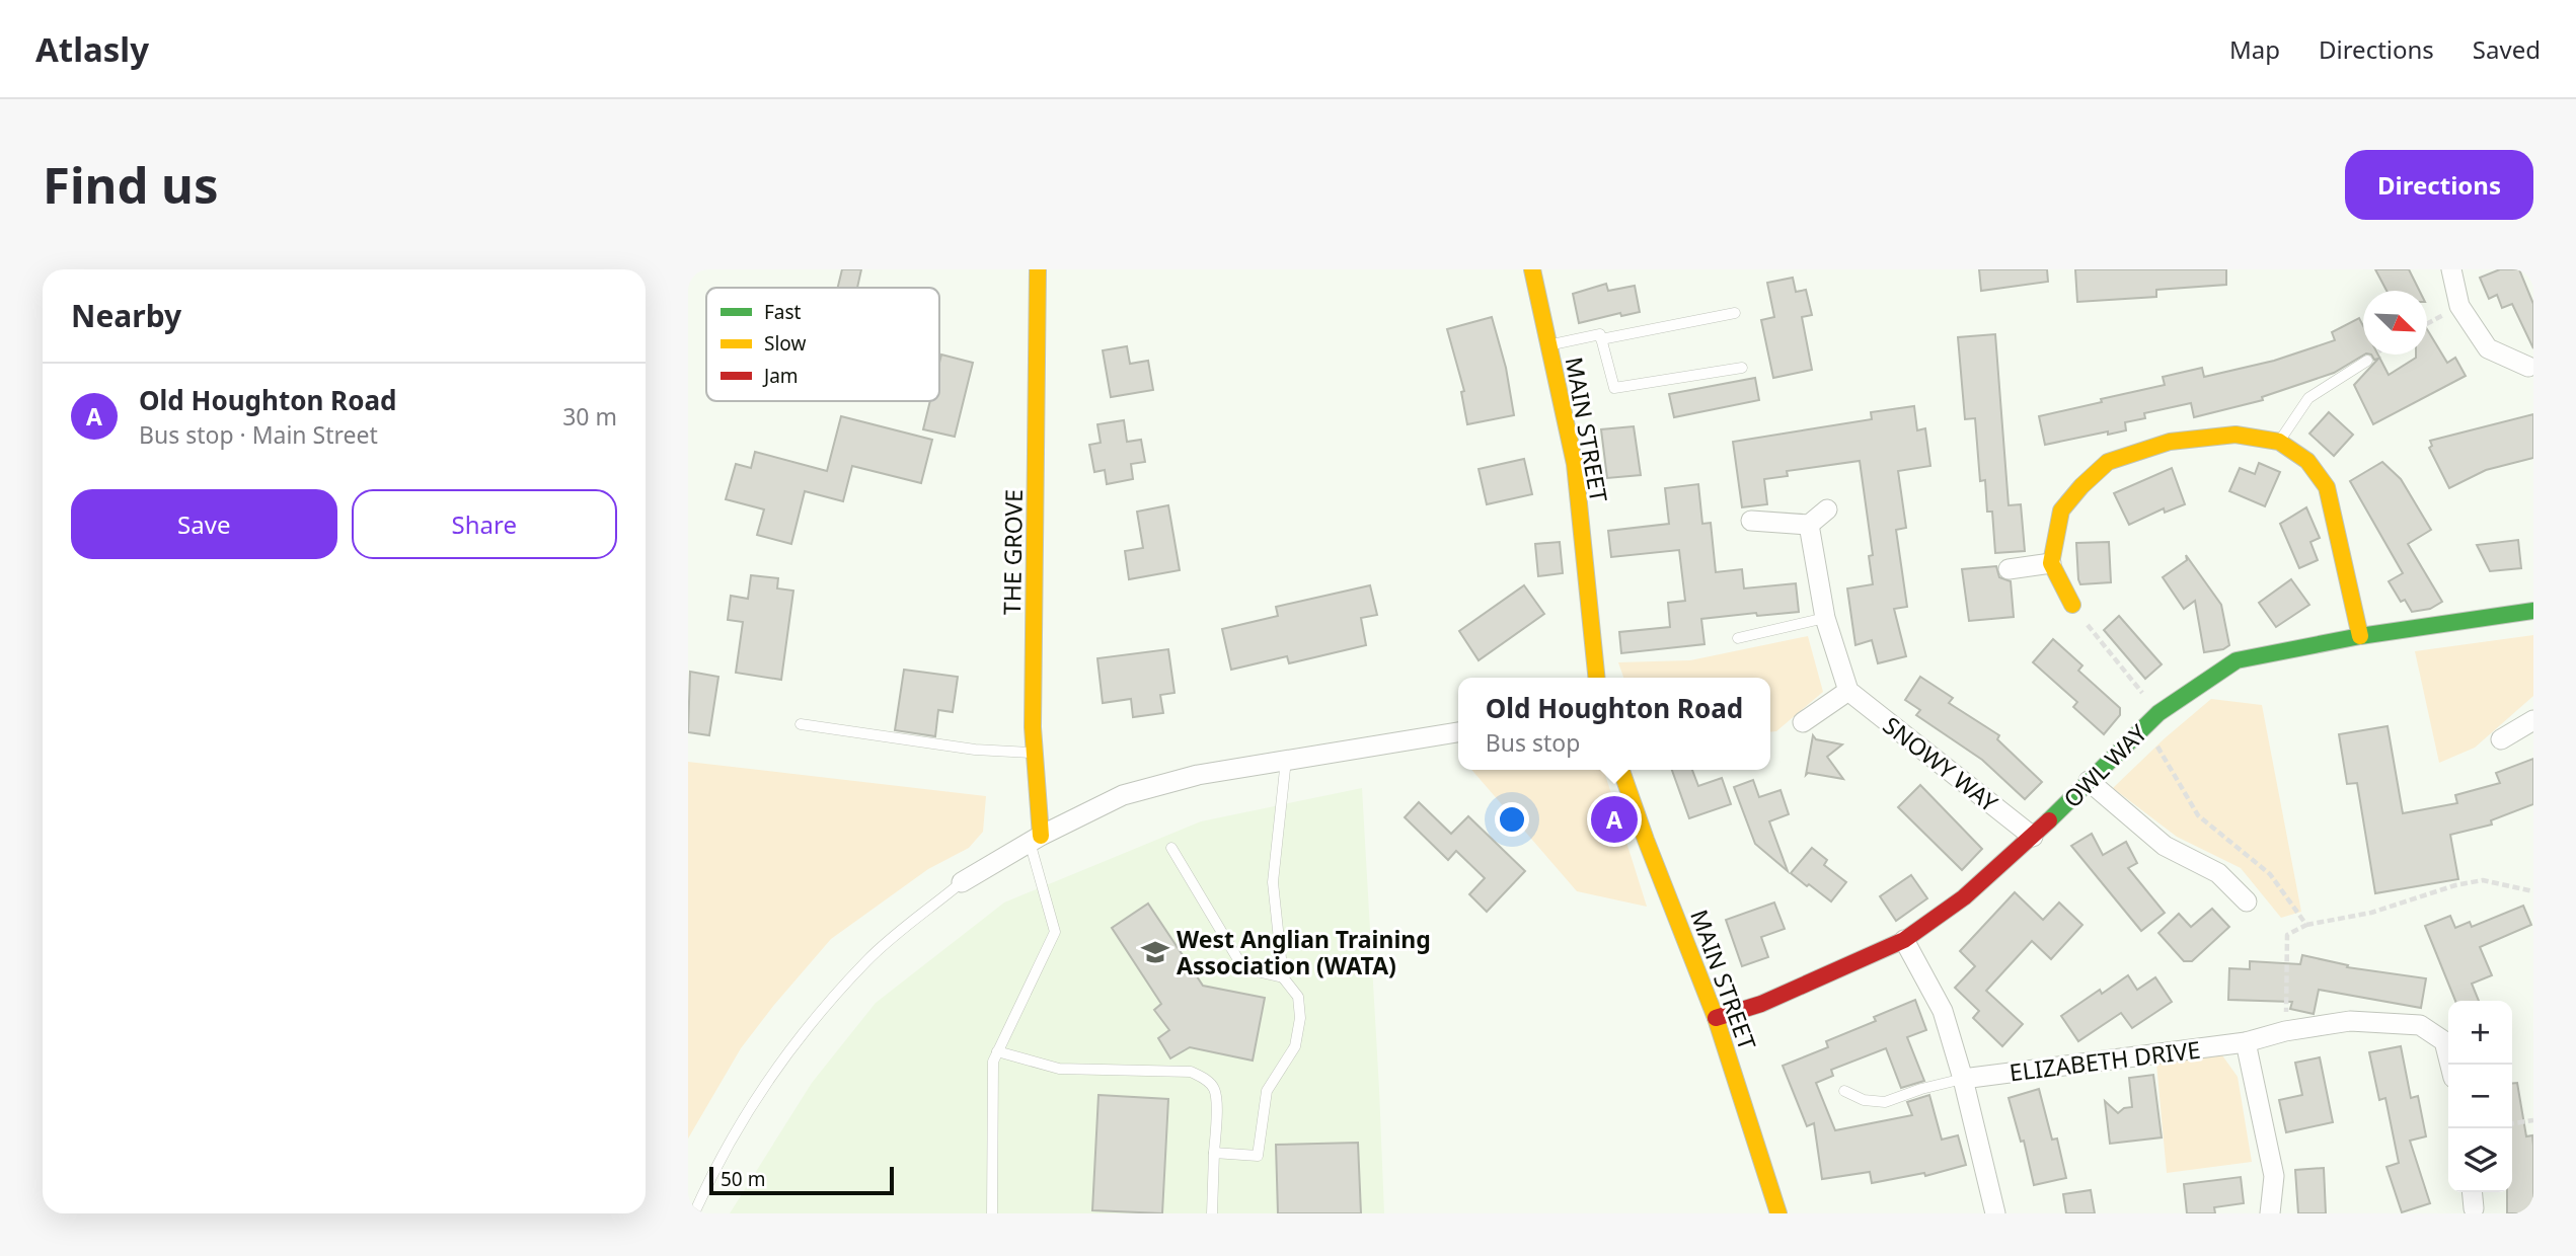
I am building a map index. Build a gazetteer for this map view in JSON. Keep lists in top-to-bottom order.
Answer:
{
  "streets": {
    "street": [
      "MAIN STREET",
      "THE GROVE",
      "SNOWY WAY",
      "OWL WAY",
      "ELIZABETH DRIVE"
    ]
  },
  "crossings": [
    ["MAIN STREET", "OWL WAY"],
    ["SNOWY WAY", "OWL WAY"]
  ],
  "places": {
    "school or university": ["West Anglian Training Association (WATA)"]
  },
  "legend": ["Fast", "Slow", "Jam"],
  "scale_bar": "50 m",
  "north": "bottom right",
  "page": {
    "header": "Atlasly",
    "nav": ["Map", "Directions", "Saved"],
    "buttons": [
      "Directions",
      ["Save", "Share"]
    ],
    "title": "Find us",
    "heading": "Nearby",
    "list": [
      {
        "mark": "A",
        "name": "Old Houghton Road",
        "note": "Bus stop · Main Street",
        "value": "30 m"
      }
    ],
    "popup": ["Old Houghton Road", "Bus stop"],
    "pins": "A",
    "map_buttons": ["+", "−"],
    "scale": "50 m"
  }
}
